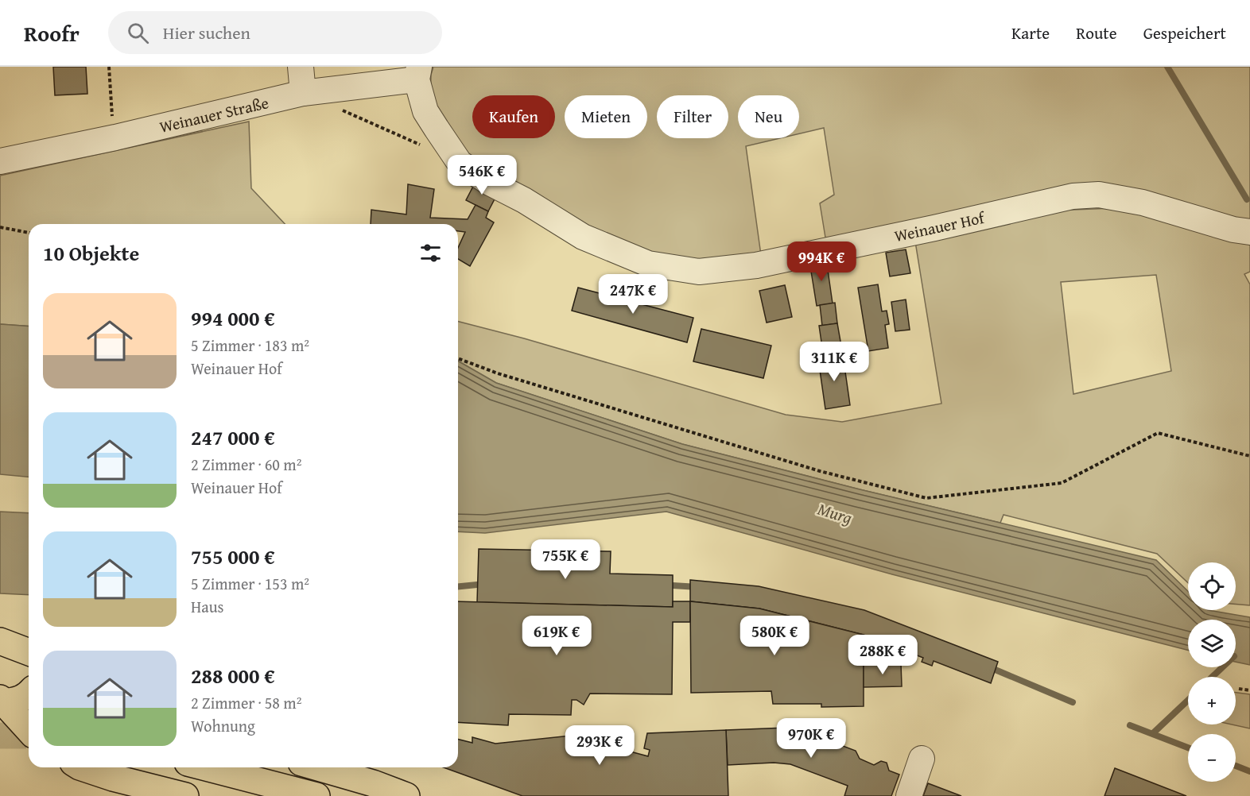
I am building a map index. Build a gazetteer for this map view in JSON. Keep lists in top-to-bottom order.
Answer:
{
  "streets": {
    "street": ["Weinauer Straße", "Weinauer Hof"]
  },
  "crossings": [
    ["Weinauer Straße", "Weinauer Hof"]
  ],
  "water": ["Murg"],
  "page": {
    "header": "Roofr",
    "search": "Hier suchen",
    "nav": ["Karte", "Route", "Gespeichert"],
    "chip": [
      "Kaufen",
      "Mieten",
      "Filter",
      "Neu"
    ],
    "price": [
      "546K €",
      "994K €",
      "247K €",
      "311K €",
      "755K €",
      "619K €",
      "580K €",
      "288K €",
      "970K €",
      "293K €"
    ],
    "heading": "10 Objekte",
    "list": [
      {
        "name": "994 000 €",
        "note": "5 Zimmer · 183 m² · Weinauer Hof"
      },
      {
        "name": "247 000 €",
        "note": "2 Zimmer · 60 m² · Weinauer Hof"
      },
      {
        "name": "755 000 €",
        "note": "5 Zimmer · 153 m² · Haus"
      },
      {
        "name": "288 000 €",
        "note": "2 Zimmer · 58 m² · Wohnung"
      }
    ],
    "map_buttons": ["+", "−"]
  }
}
